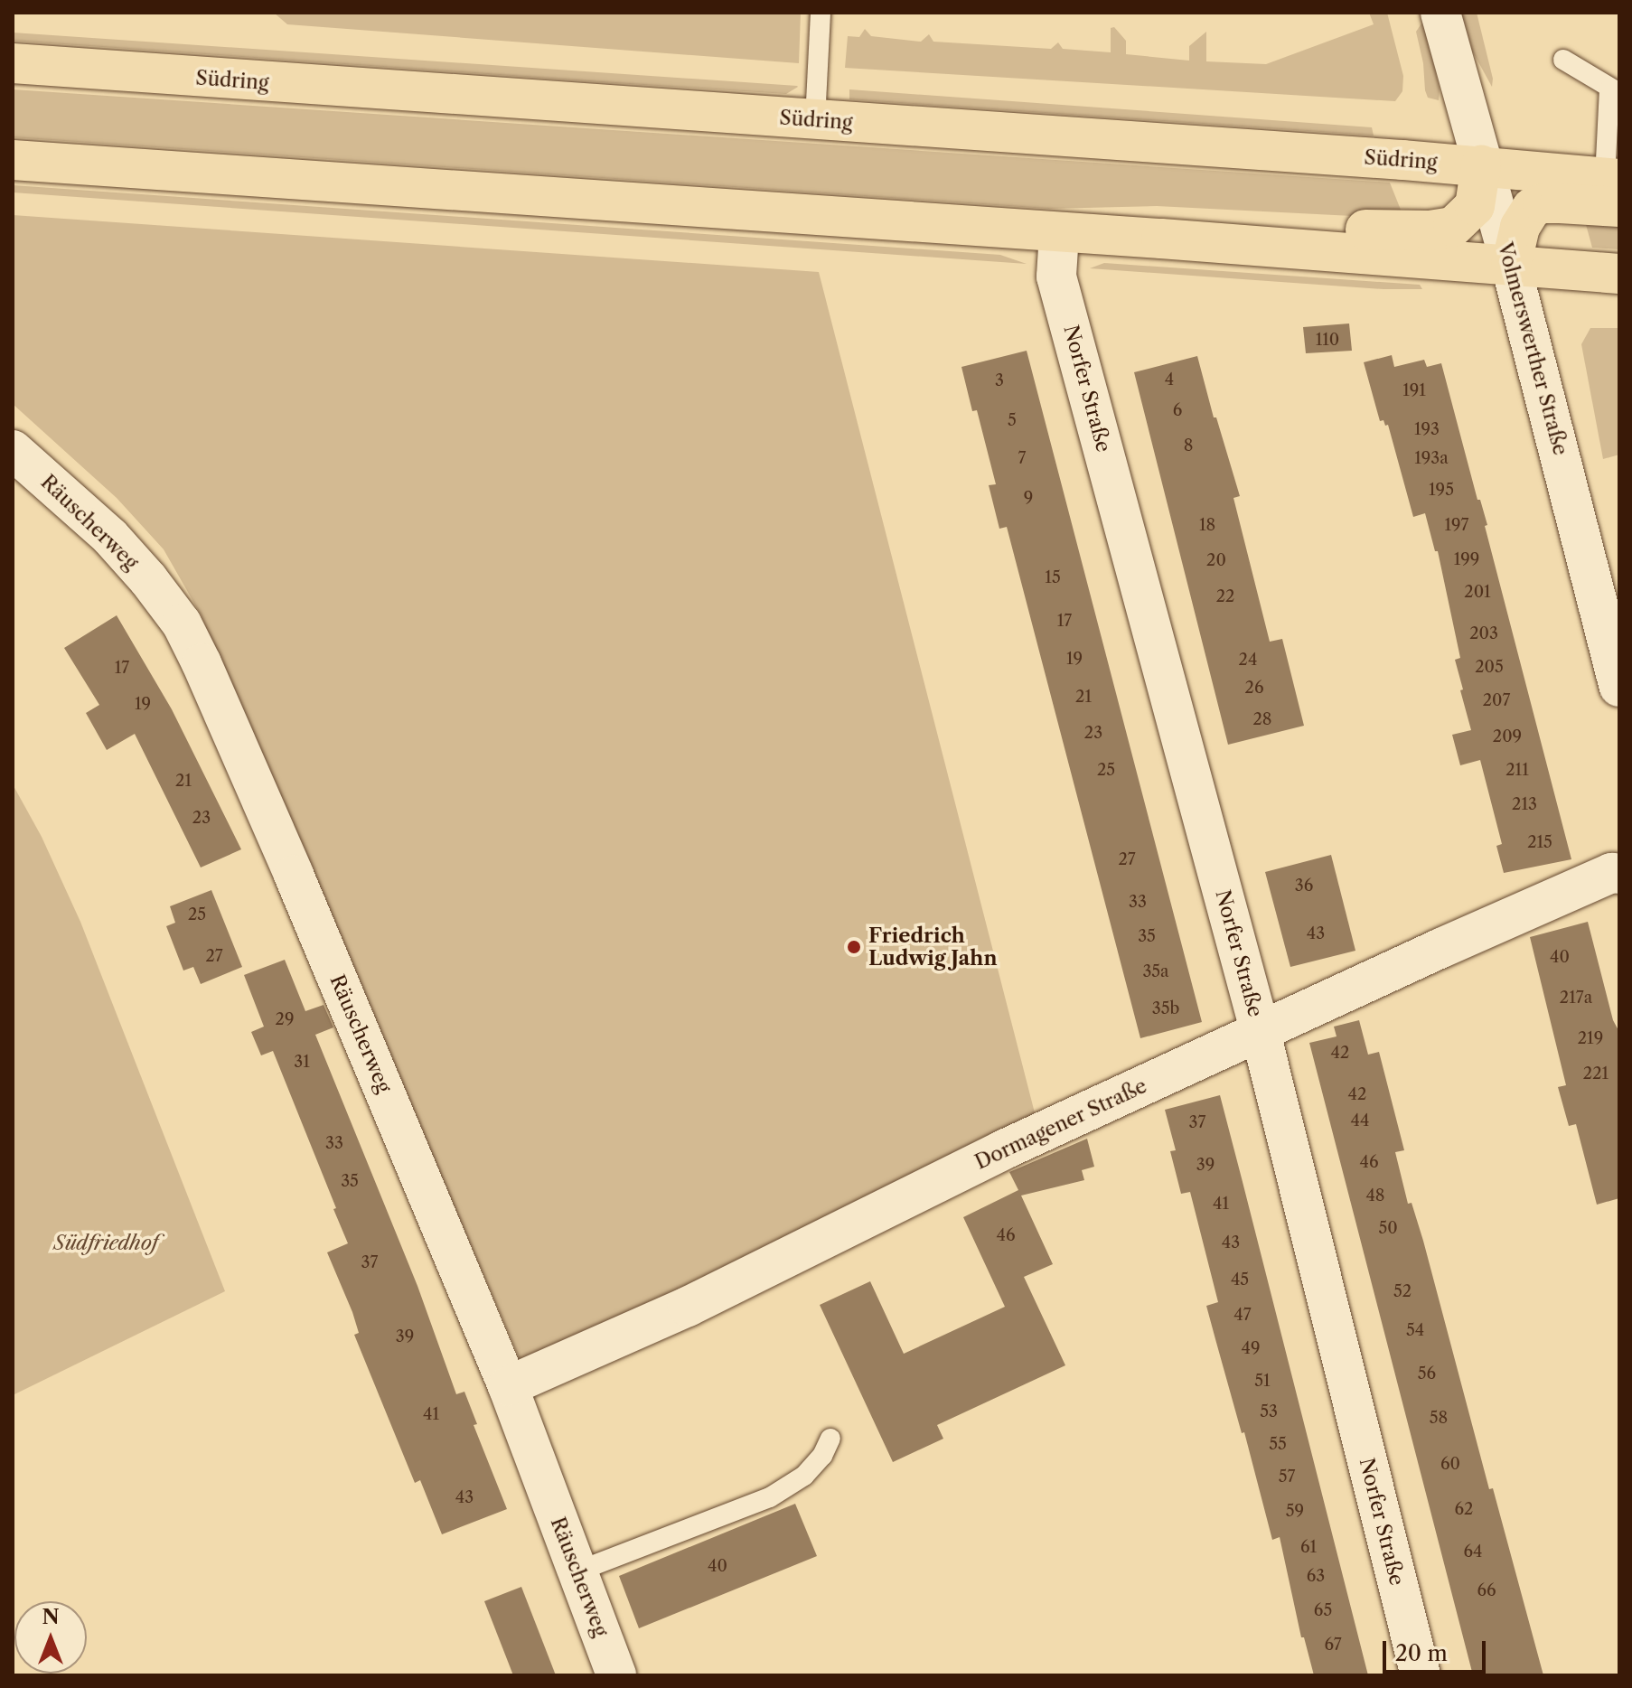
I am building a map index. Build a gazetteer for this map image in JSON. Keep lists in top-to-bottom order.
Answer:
{
  "streets": {
    "main road": ["Südring"],
    "street": [
      "Volmerswerther Straße",
      "Norfer Straße",
      "Räuscherweg",
      "Dormagener Straße"
    ]
  },
  "crossings": [
    ["Südring", "Volmerswerther Straße"],
    ["Norfer Straße", "Dormagener Straße"],
    ["Räuscherweg", "Dormagener Straße"]
  ],
  "parks": ["Südfriedhof"],
  "places": ["Friedrich Ludwig Jahn"],
  "house_numbers": [
    "110",
    "4",
    "3",
    "191",
    "6",
    "5",
    "193",
    "8",
    "7",
    "193a",
    "195",
    "9",
    "18",
    "197",
    "199",
    "20",
    "15",
    "201",
    "22",
    "17",
    "203",
    "19",
    "24",
    "205",
    "17",
    "26",
    "21",
    "207",
    "19",
    "28",
    "23",
    "209",
    "25",
    "211",
    "21",
    "213",
    "23",
    "215",
    "27",
    "36",
    "33",
    "25",
    "43",
    "35",
    "27",
    "40",
    "35a",
    "217a",
    "35b",
    "29",
    "219",
    "42",
    "31",
    "221",
    "42",
    "44",
    "37",
    "33",
    "46",
    "39",
    "35",
    "48",
    "41",
    "50",
    "46",
    "43",
    "37",
    "45",
    "52",
    "47",
    "54",
    "39",
    "49",
    "56",
    "51",
    "53",
    "41",
    "58",
    "55",
    "60",
    "57",
    "43",
    "62",
    "59",
    "61",
    "64",
    "40",
    "63",
    "66",
    "65",
    "67"
  ],
  "scale_bar": "20 m",
  "north": "top"
}
